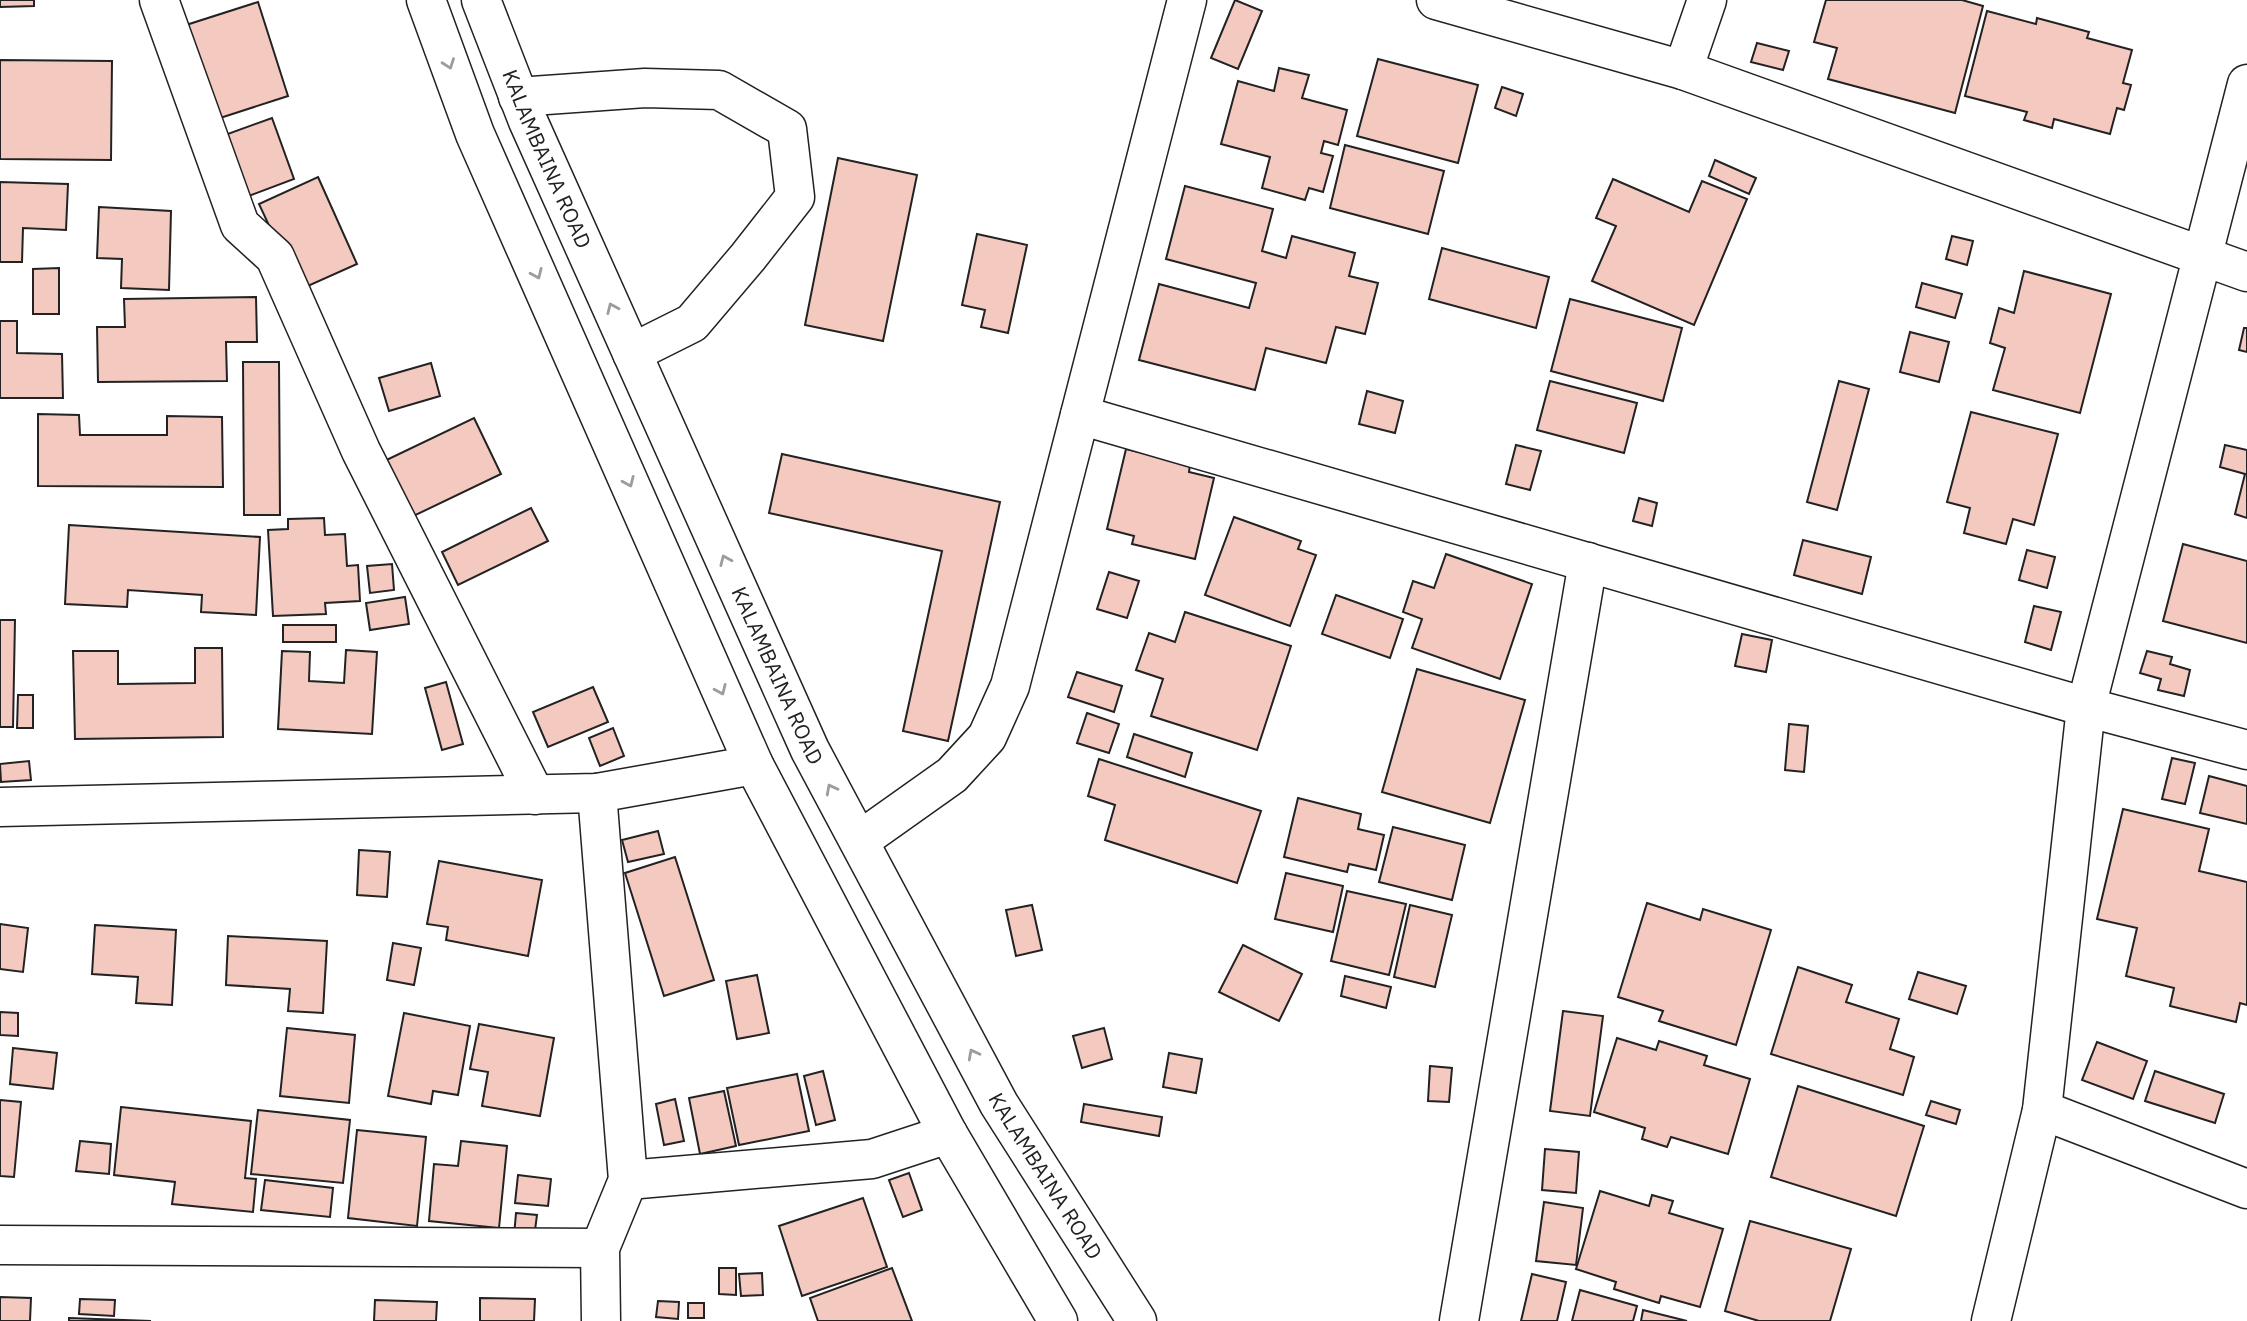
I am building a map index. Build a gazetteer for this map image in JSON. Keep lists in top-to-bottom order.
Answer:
{
  "streets": {
    "street": ["KALAMBAINA ROAD"]
  }
}
